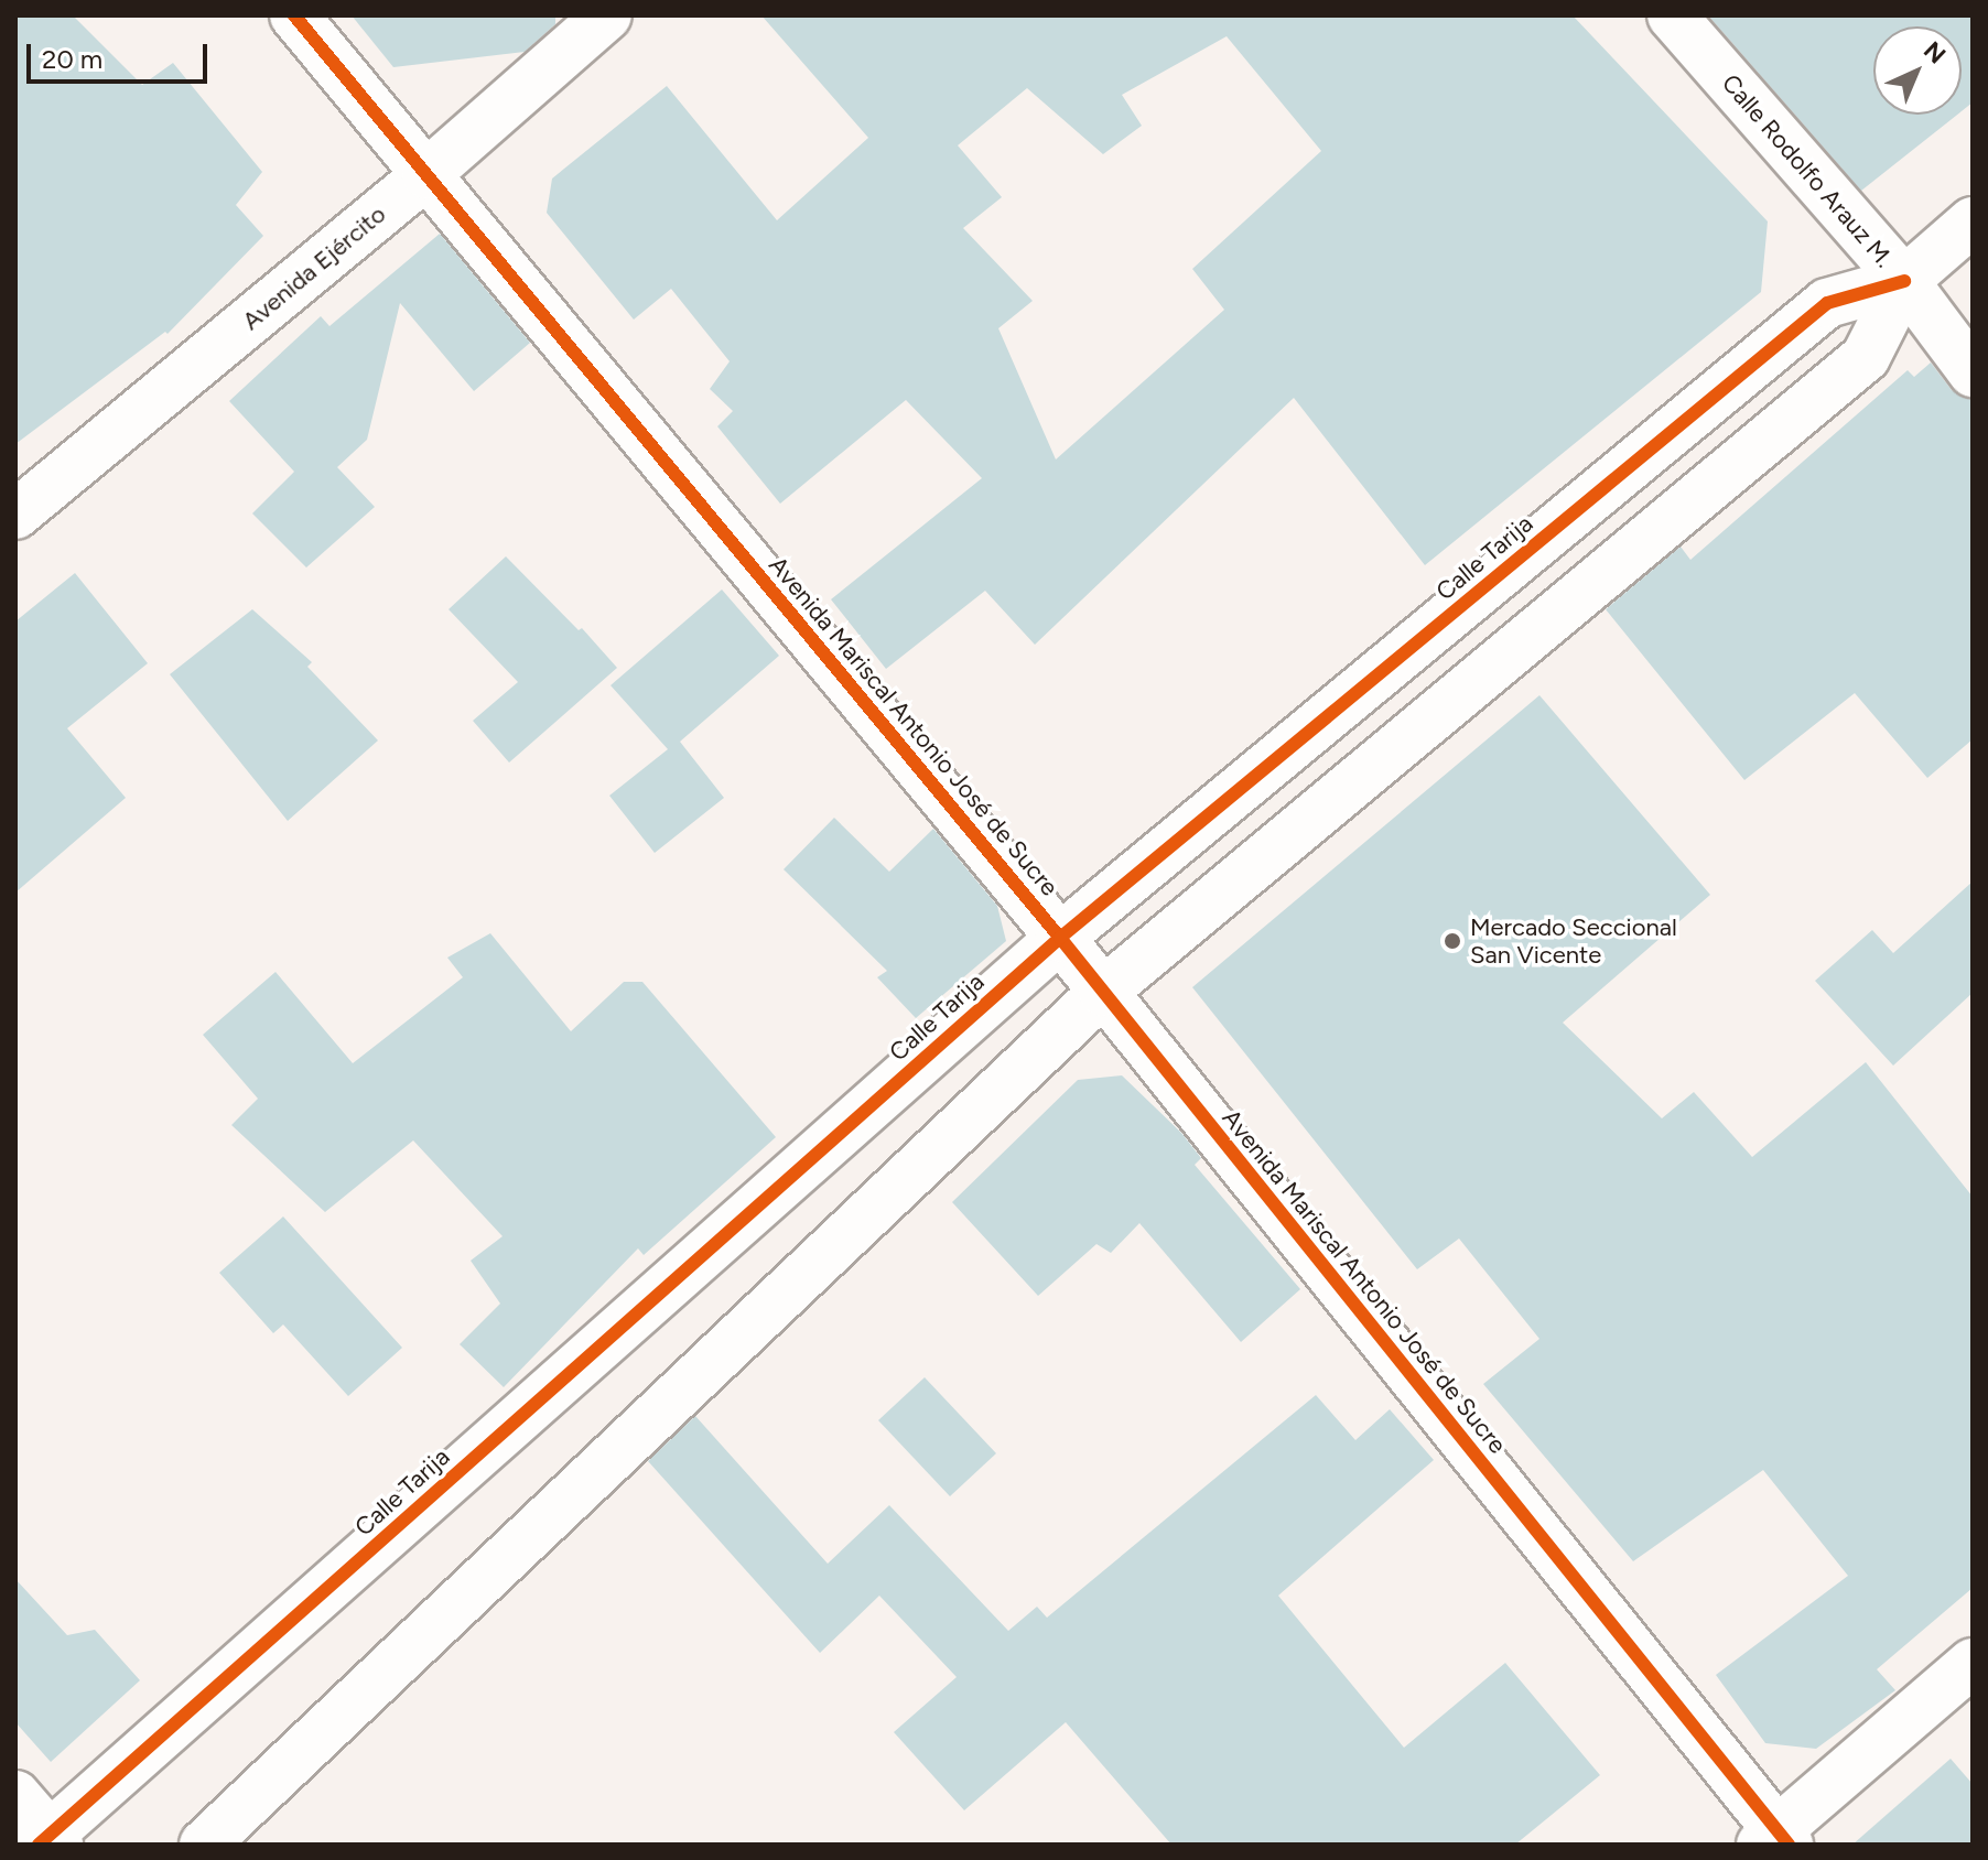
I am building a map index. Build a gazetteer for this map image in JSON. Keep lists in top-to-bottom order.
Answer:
{
  "streets": {
    "street": [
      "Calle Rodolfo Arauz M.",
      "Avenida Ejército",
      "Calle Tarija",
      "Avenida Mariscal Antonio José de Sucre"
    ]
  },
  "crossings": [
    ["Calle Rodolfo Arauz M.", "Calle Tarija"],
    ["Avenida Ejército", "Avenida Mariscal Antonio José de Sucre"],
    ["Calle Tarija", "Avenida Mariscal Antonio José de Sucre"]
  ],
  "places": ["Mercado Seccional San Vicente"],
  "scale_bar": "20 m",
  "north": "top right"
}
